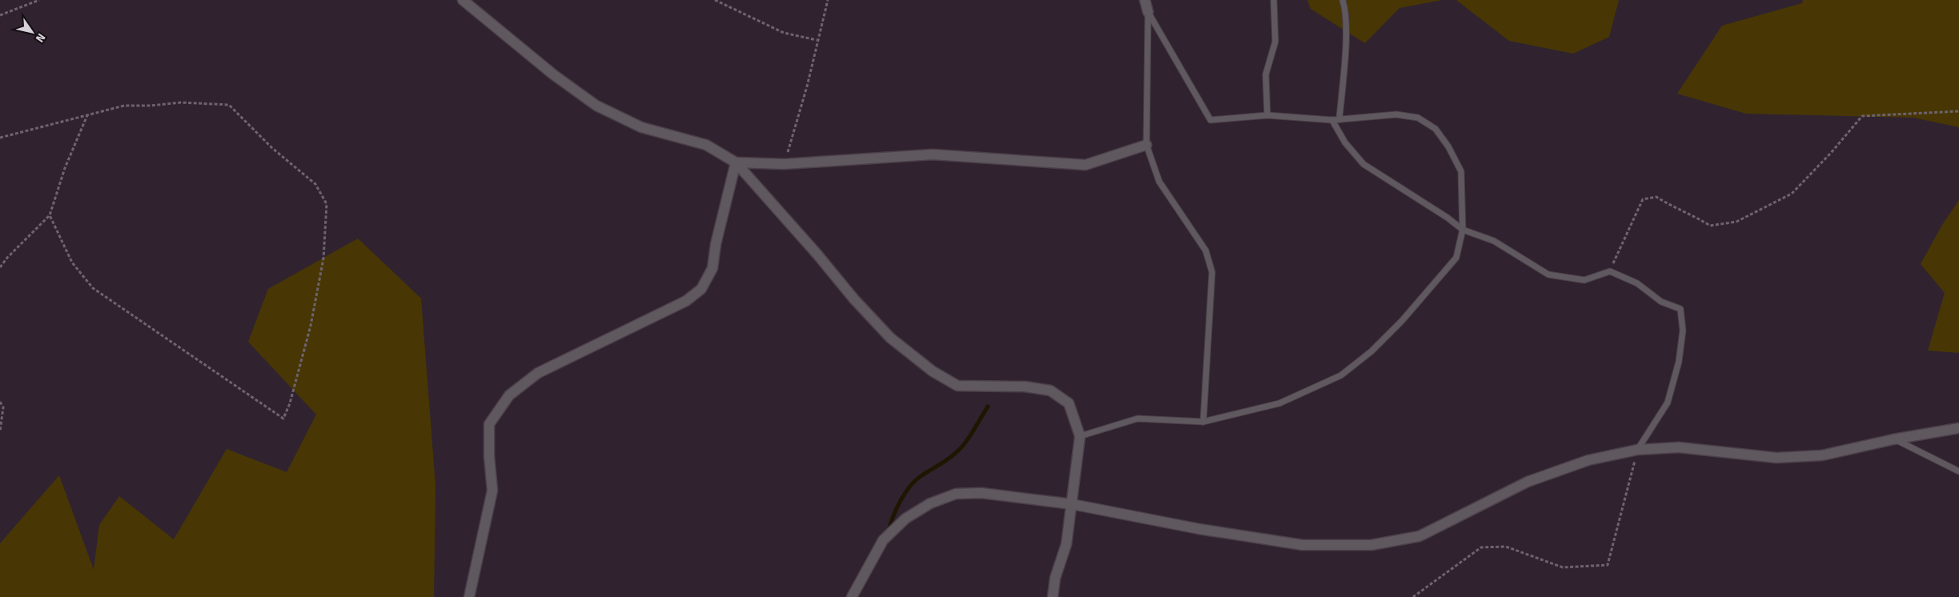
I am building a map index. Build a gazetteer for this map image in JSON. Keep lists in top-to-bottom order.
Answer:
{
  "north": "bottom right"
}
